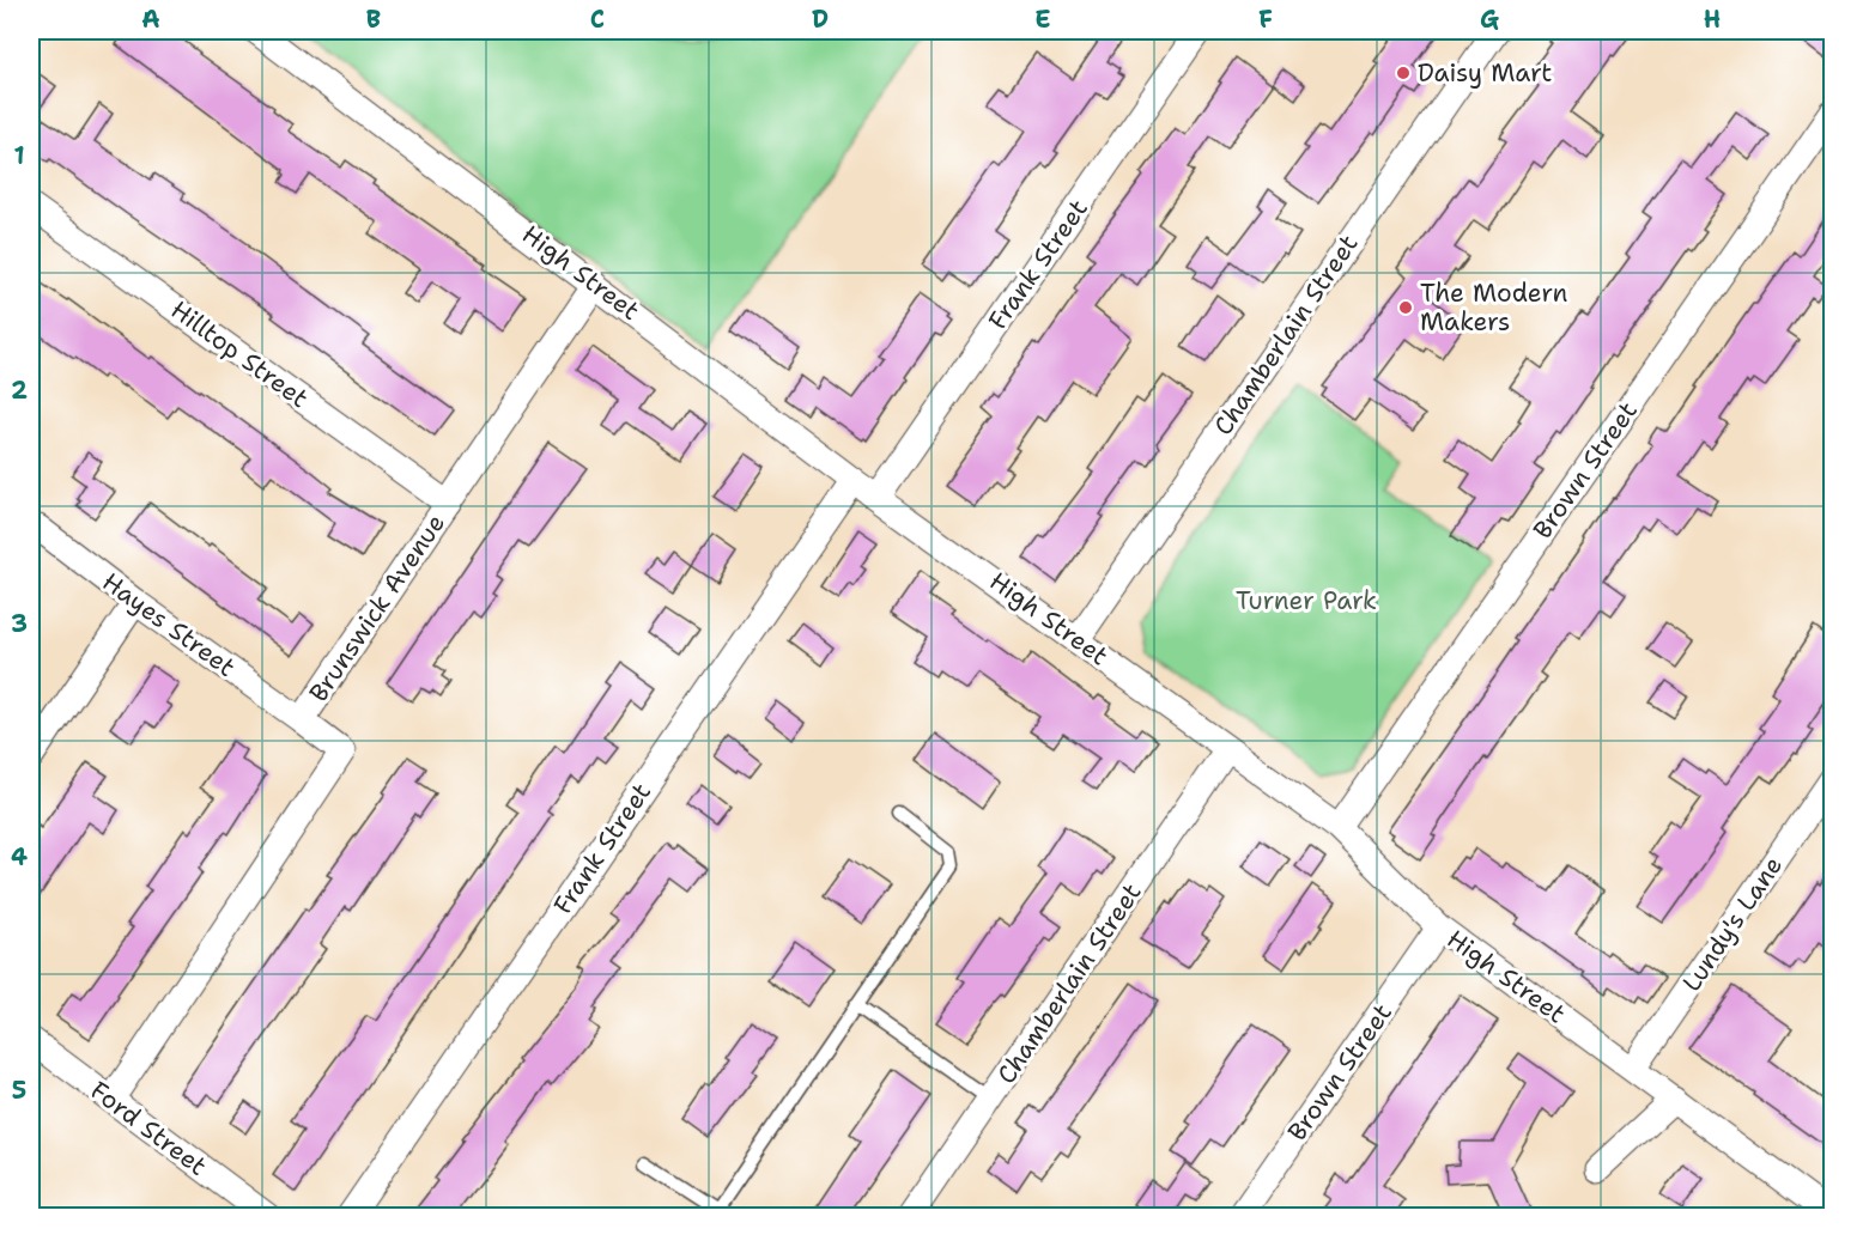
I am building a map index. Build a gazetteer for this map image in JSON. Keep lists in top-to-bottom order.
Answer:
{
  "streets": {
    "street": [
      "Frank Street",
      "High Street",
      "Chamberlain Street",
      "Hilltop Street",
      "Brown Street",
      "Brunswick Avenue",
      "Hayes Street",
      "Lundy's Lane",
      "Ford Street"
    ]
  },
  "crossings": [
    ["Frank Street", "High Street"],
    ["High Street", "Chamberlain Street"],
    ["High Street", "Brown Street"],
    ["High Street", "Brunswick Avenue"],
    ["High Street", "Lundy's Lane"],
    ["Hilltop Street", "Brunswick Avenue"],
    ["Brunswick Avenue", "Hayes Street"],
    ["Brunswick Avenue", "Ford Street"]
  ],
  "parks": ["Turner Park"],
  "places": ["Daisy Mart", "The Modern Makers"],
  "grid": {
    "columns": [
      "A",
      "B",
      "C",
      "D",
      "E",
      "F",
      "G",
      "H"
    ],
    "rows": [
      "1",
      "2",
      "3",
      "4",
      "5"
    ]
  }
}
